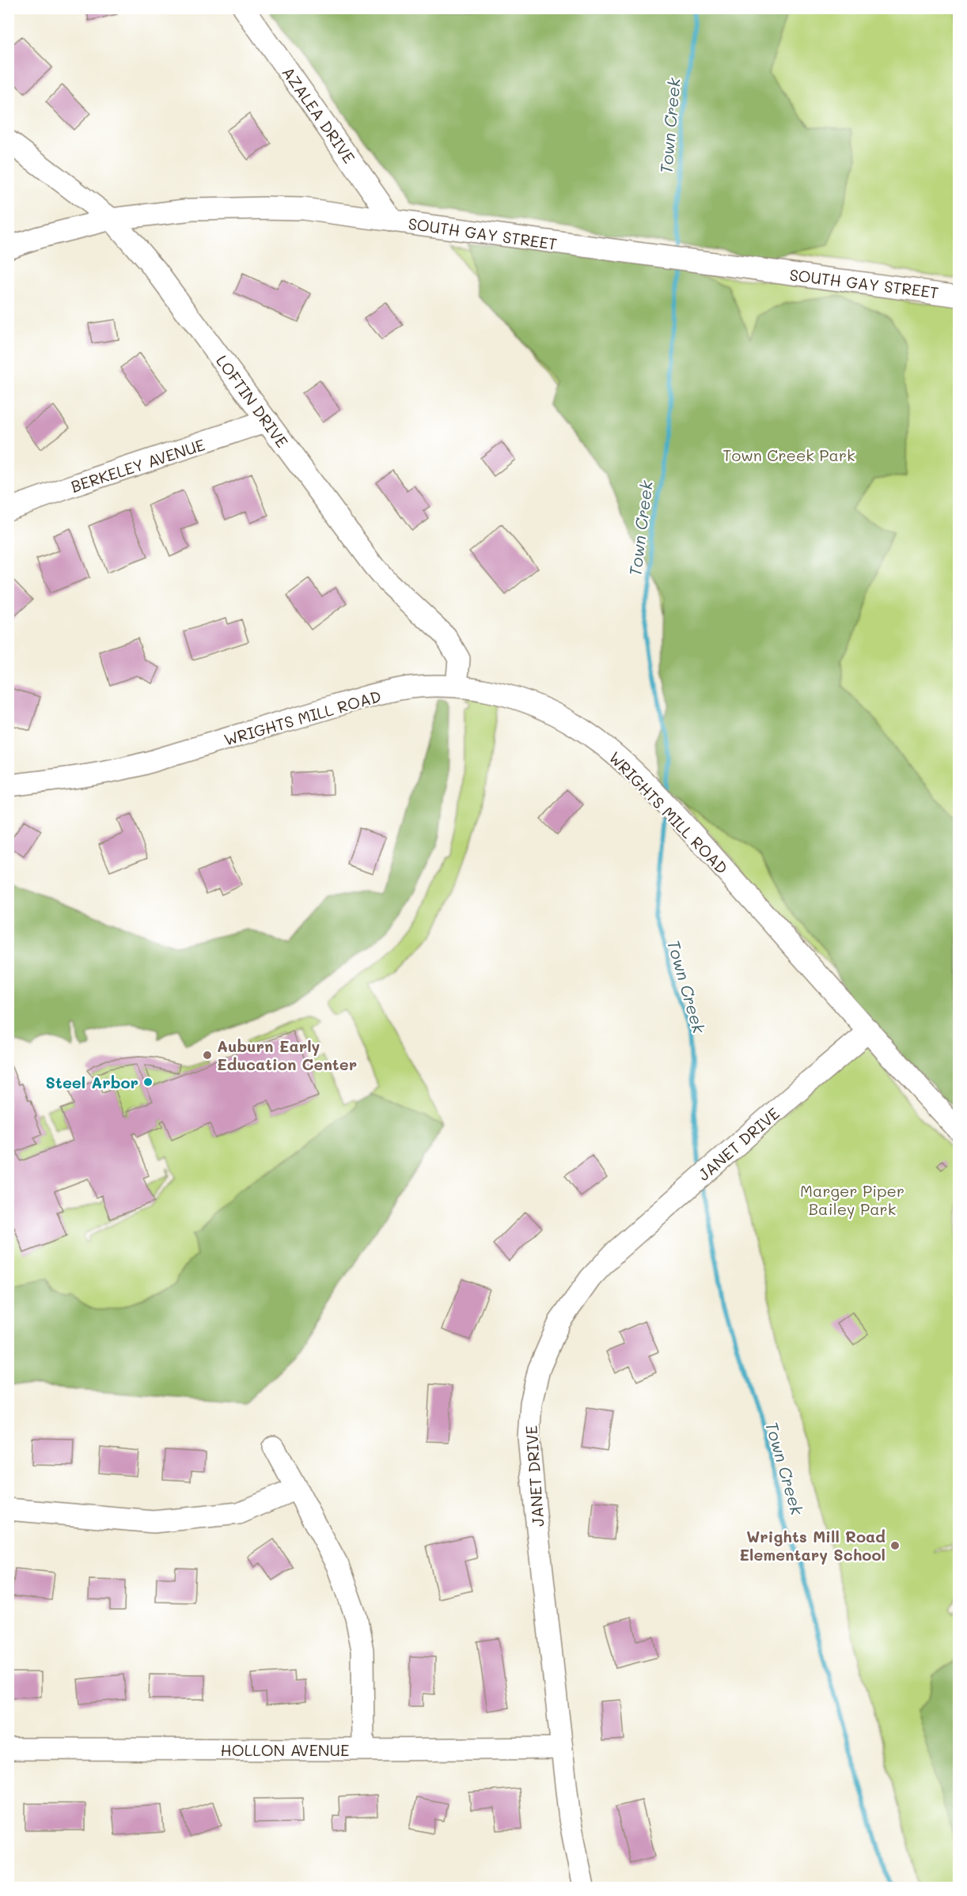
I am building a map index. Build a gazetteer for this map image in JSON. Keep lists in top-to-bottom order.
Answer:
{
  "streets": {
    "street": [
      "AZALEA DRIVE",
      "SOUTH GAY STREET",
      "LOFTIN DRIVE",
      "BERKELEY AVENUE",
      "WRIGHTS MILL ROAD",
      "JANET DRIVE",
      "HOLLON AVENUE"
    ]
  },
  "crossings": [
    ["AZALEA DRIVE", "SOUTH GAY STREET"],
    ["SOUTH GAY STREET", "LOFTIN DRIVE"],
    ["LOFTIN DRIVE", "BERKELEY AVENUE"],
    ["LOFTIN DRIVE", "WRIGHTS MILL ROAD"],
    ["WRIGHTS MILL ROAD", "JANET DRIVE"],
    ["JANET DRIVE", "HOLLON AVENUE"]
  ],
  "water": ["Town Creek"],
  "parks": ["Town Creek Park", "Marger Piper Bailey Park"],
  "places": ["Auburn Early Education Center", "Steel Arbor", "Wrights Mill Road Elementary School"]
}
